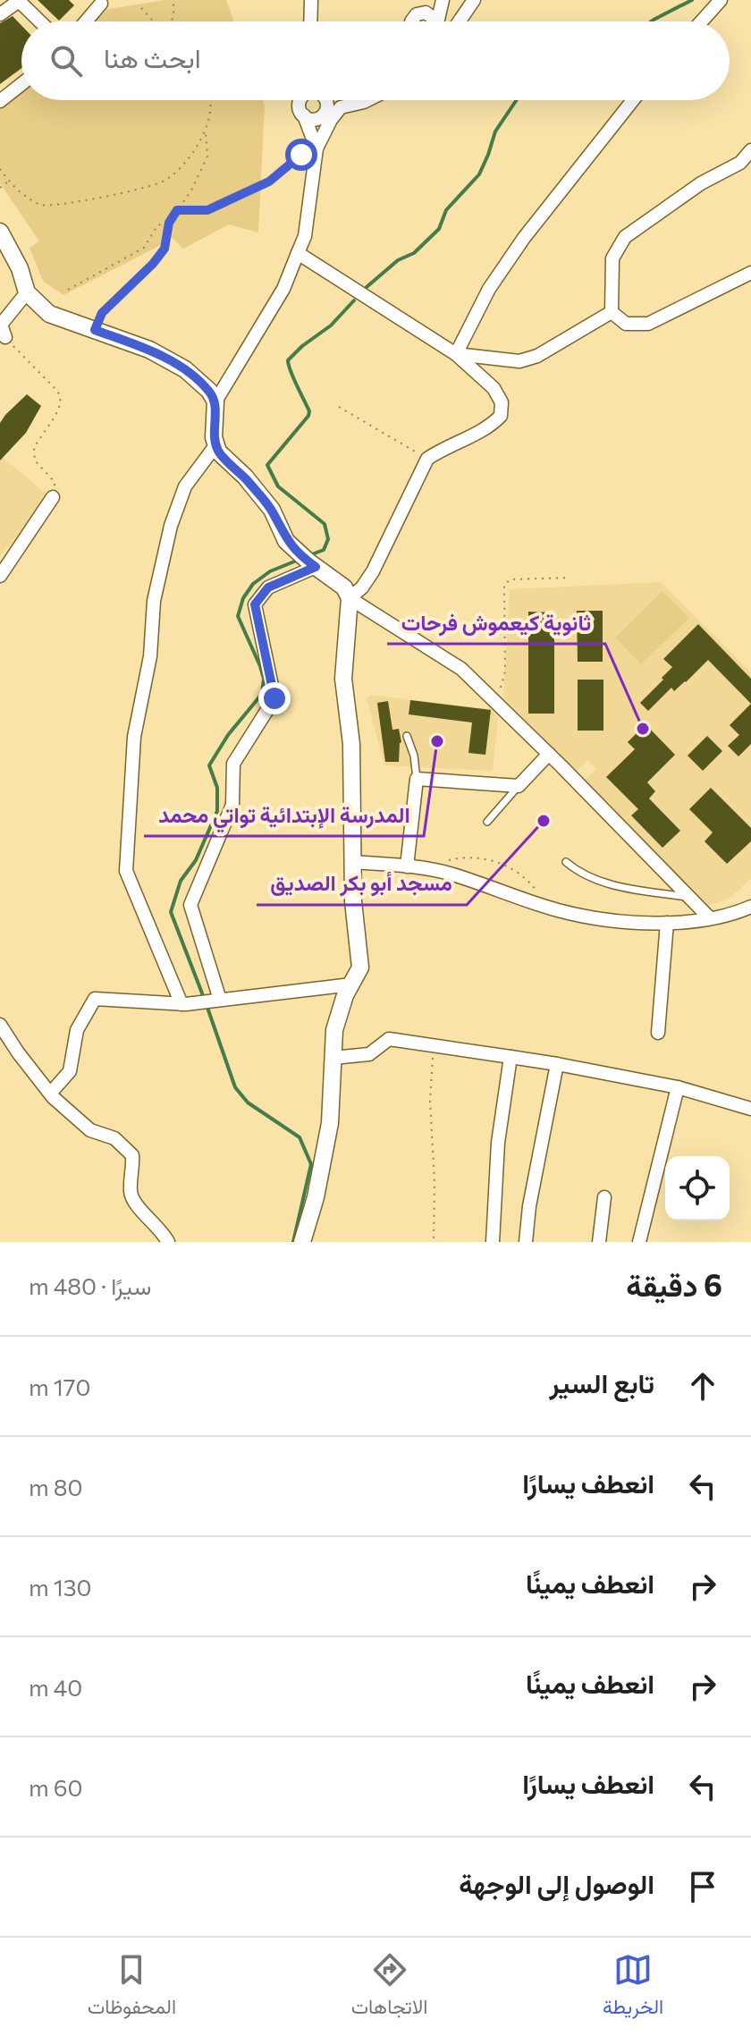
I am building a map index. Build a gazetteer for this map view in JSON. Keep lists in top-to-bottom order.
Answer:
{
  "places": ["ثانوية كيعموش فرحات", "المدرسة الإبتدائية تواتي محمد", "مسجد أبو بكر الصديق"],
  "page": {
    "search": "ابحث هنا",
    "heading": ["6 دقيقة", "سيرًا · 480 m"],
    "list": [
      ["تابع السير", "170 m"],
      ["انعطف يسارًا", "80 m"],
      ["انعطف يمينًا", "130 m"],
      ["انعطف يمينًا", "40 m"],
      ["انعطف يسارًا", "60 m"],
      "الوصول إلى الوجهة"
    ],
    "nav": ["الخريطة", "الاتجاهات", "المحفوظات"]
  }
}
